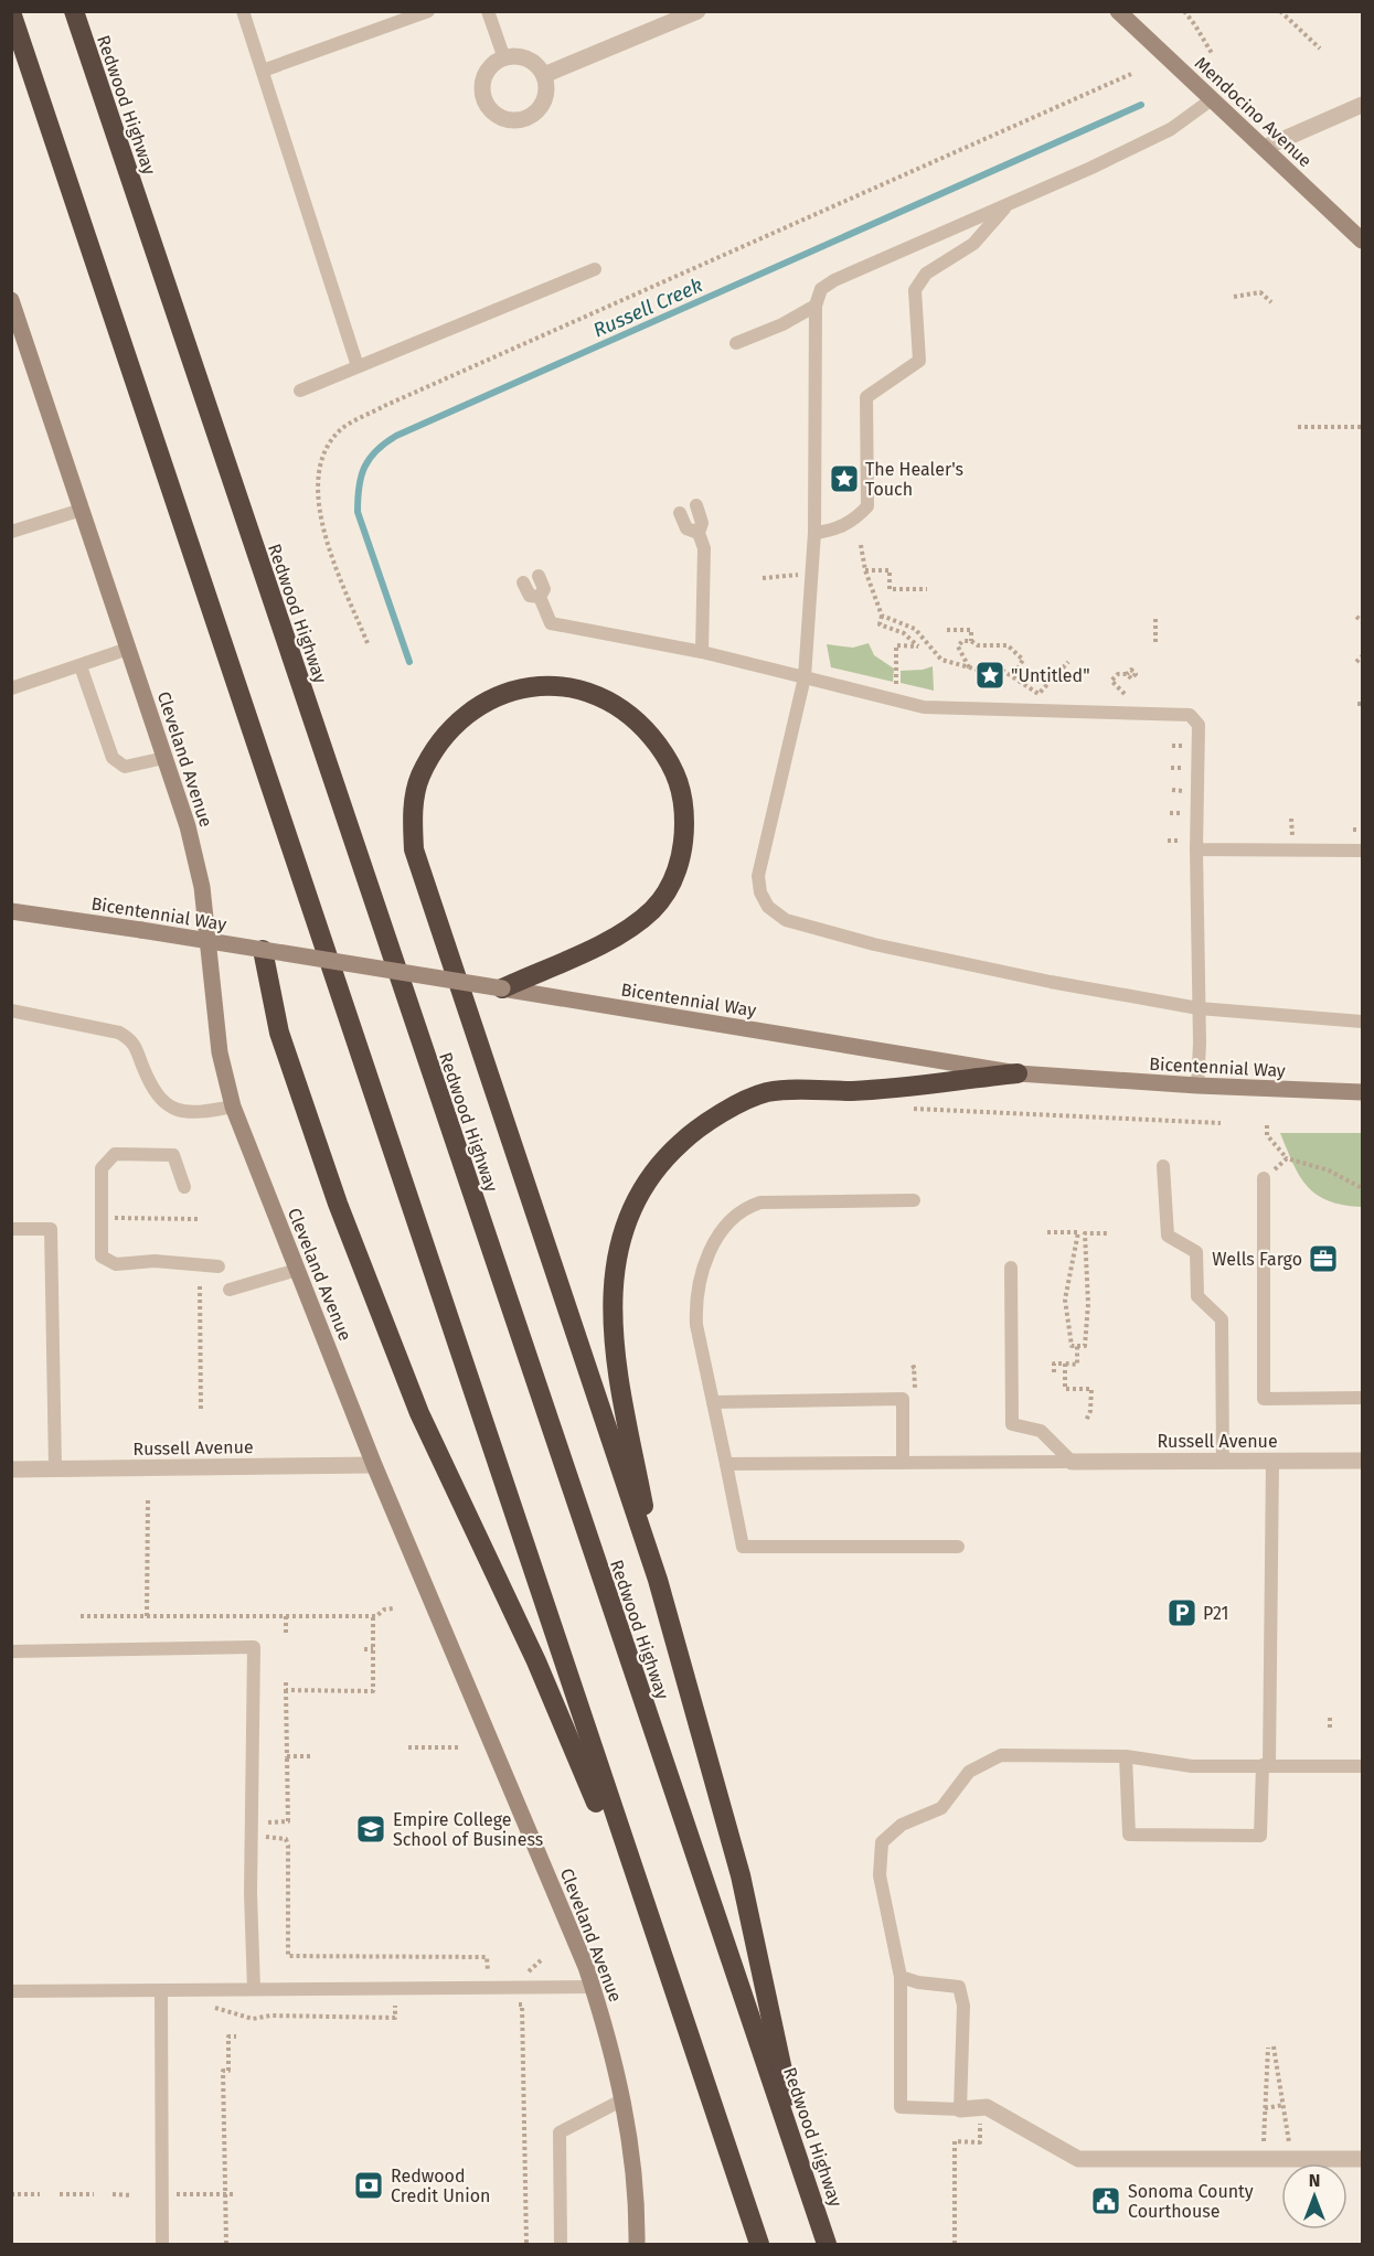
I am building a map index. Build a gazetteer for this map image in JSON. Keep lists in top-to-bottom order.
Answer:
{
  "streets": {
    "highway": ["Redwood Highway"],
    "main road": ["Mendocino Avenue", "Cleveland Avenue", "Bicentennial Way"],
    "street": ["Russell Avenue"]
  },
  "crossings": [
    ["Cleveland Avenue", "Russell Avenue"]
  ],
  "water": ["Russell Creek"],
  "places": {
    "place": ["The Healer's Touch", "\"Untitled\""],
    "office": ["Wells Fargo"],
    "parking": ["P21"],
    "school or university": ["Empire College School of Business"],
    "bank": ["Redwood Credit Union"],
    "public building": ["Sonoma County Courthouse"]
  },
  "north": "top"
}
